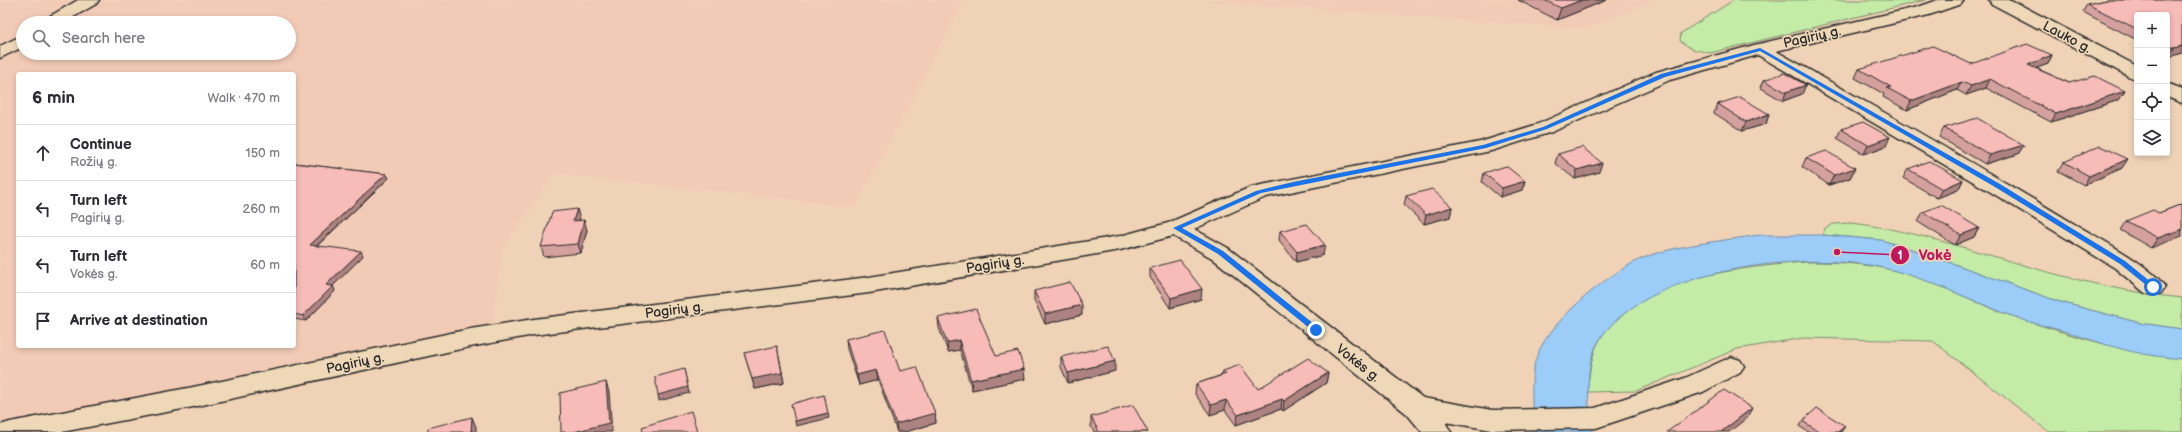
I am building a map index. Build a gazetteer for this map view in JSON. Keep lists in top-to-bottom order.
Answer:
{
  "streets": {
    "street": ["Pagirių g.", "Lauko g.", "Vokės g."]
  },
  "crossings": [
    ["Pagirių g.", "Vokės g."]
  ],
  "places": ["Vokė"],
  "page": {
    "map_buttons": ["+", "−"],
    "search": "Search here",
    "heading": ["6 min", "Walk · 470 m"],
    "list": [
      ["Continue", "Rožių g.", "150 m"],
      ["Turn left", "Pagirių g.", "260 m"],
      ["Turn left", "Vokės g.", "60 m"],
      "Arrive at destination"
    ]
  }
}
